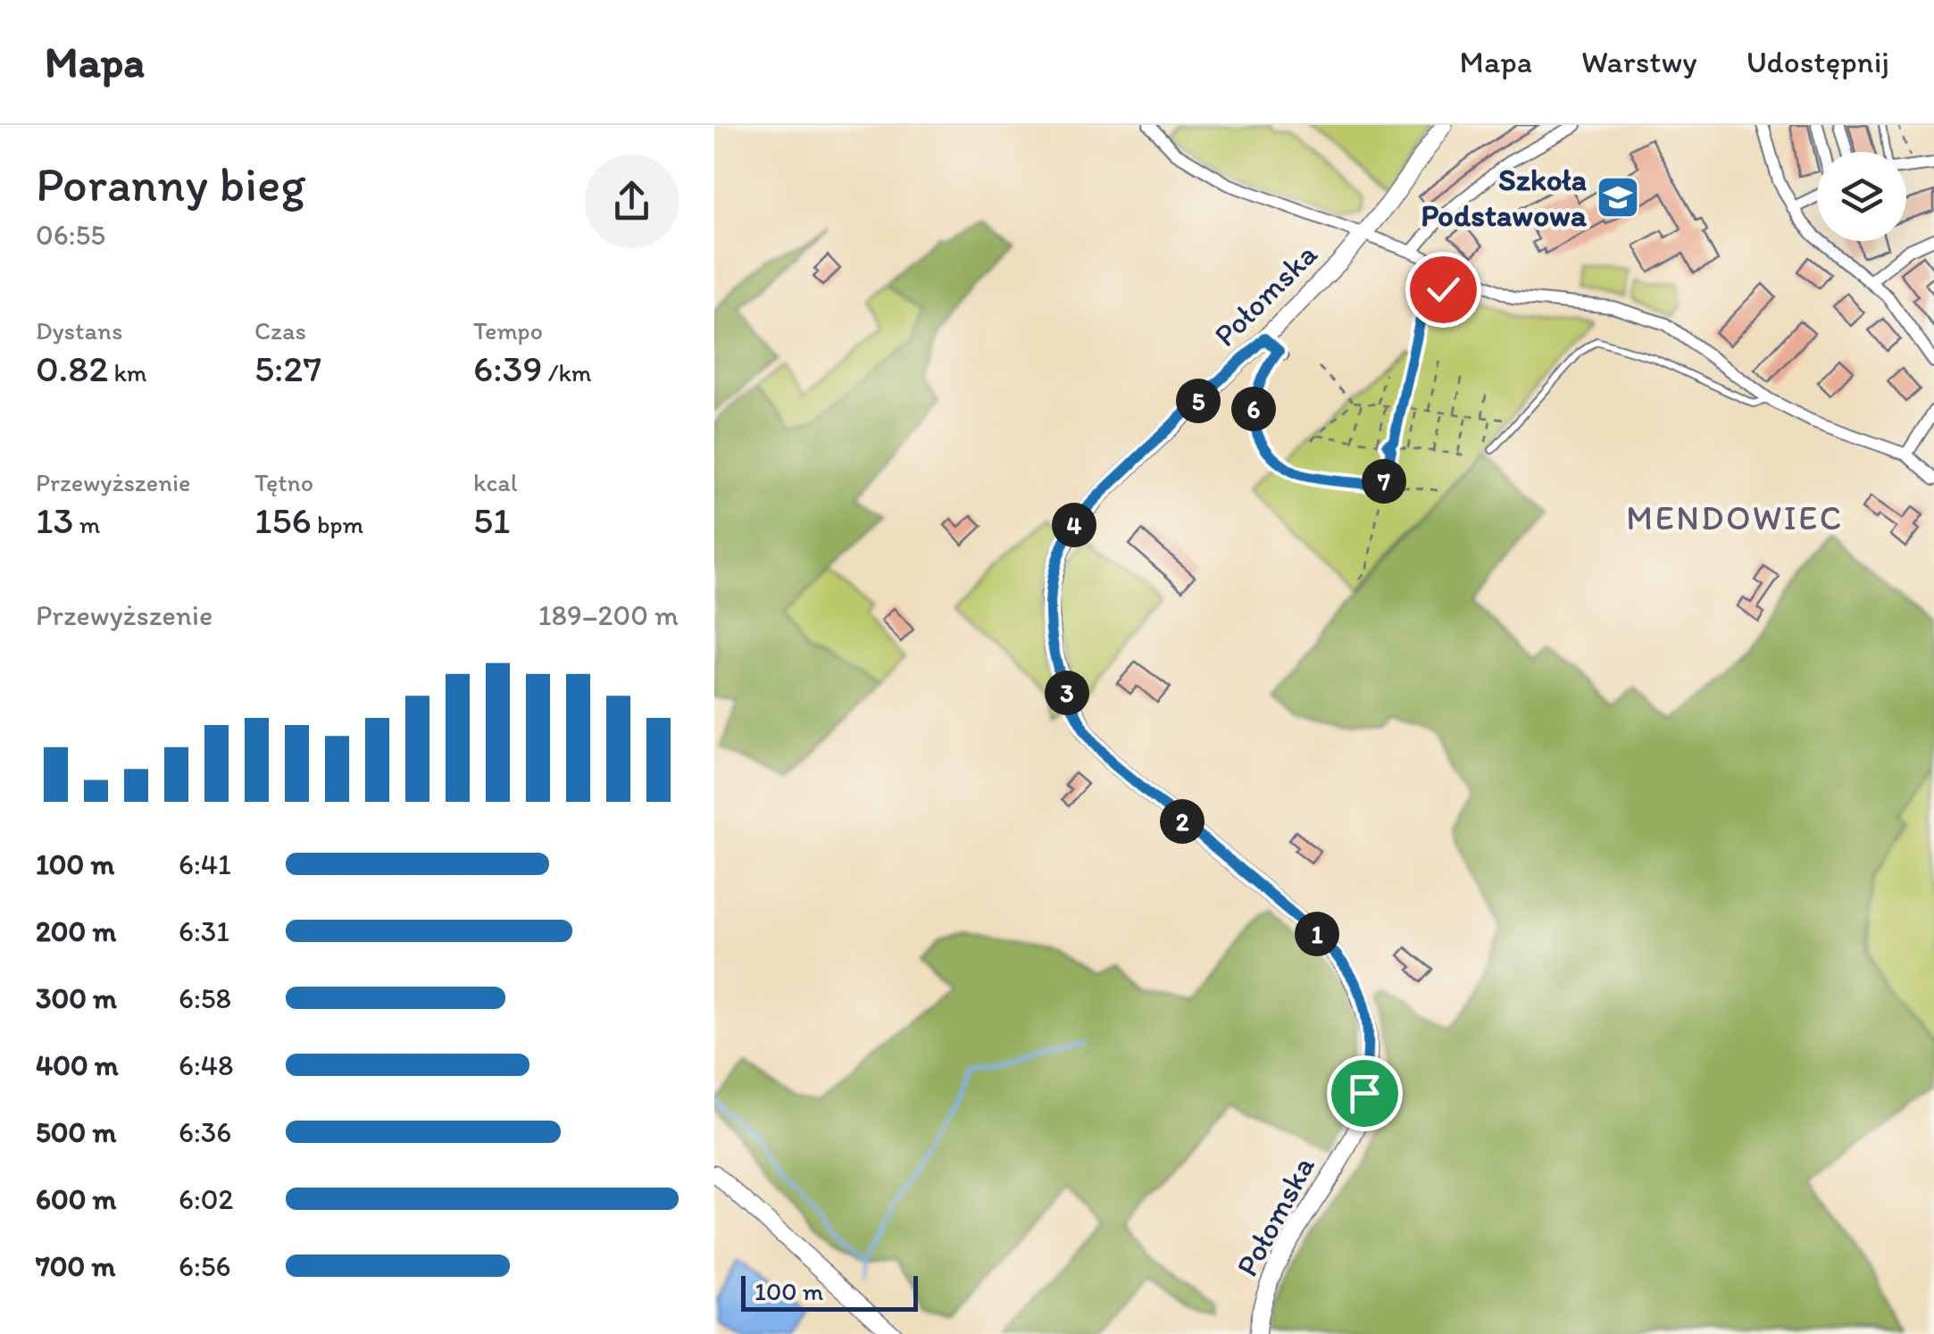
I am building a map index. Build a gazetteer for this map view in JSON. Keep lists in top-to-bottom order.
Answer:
{
  "streets": {
    "street": ["Połomska"]
  },
  "districts": ["MENDOWIEC"],
  "places": {
    "school or university": ["Szkoła Podstawowa"]
  },
  "scale_bar": "100 m",
  "page": {
    "header": "Mapa",
    "nav": ["Mapa", "Warstwy", "Udostępnij"],
    "heading": ["Poranny bieg", "06:55"],
    "stats": [
      ["Dystans", "0.82 km"],
      ["Czas", "5:27"],
      ["Tempo", "6:39 /km"],
      ["Przewyższenie", "13 m"],
      ["Tętno", "156 bpm"],
      ["kcal", "51"]
    ],
    "pins": [
      "5",
      "6",
      "7",
      "4",
      "3",
      "2",
      "1"
    ],
    "chart": ["Przewyższenie", "189–200 m"],
    "list": [
      {
        "name": "100 m",
        "note": "6:41"
      },
      {
        "name": "200 m",
        "note": "6:31"
      },
      {
        "name": "300 m",
        "note": "6:58"
      },
      {
        "name": "400 m",
        "note": "6:48"
      },
      {
        "name": "500 m",
        "note": "6:36"
      },
      {
        "name": "600 m",
        "note": "6:02"
      },
      {
        "name": "700 m",
        "note": "6:56"
      }
    ],
    "scale": "100 m"
  }
}
